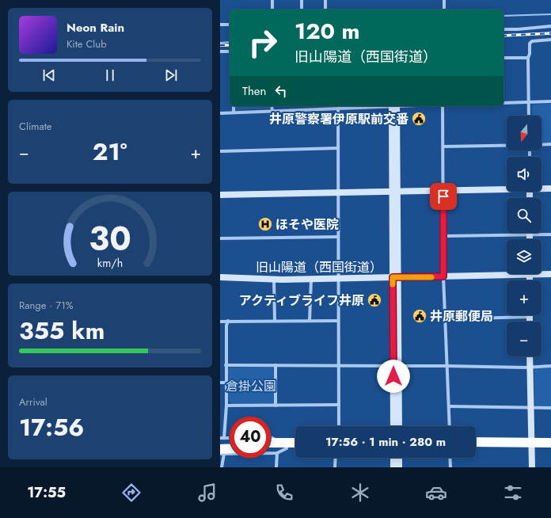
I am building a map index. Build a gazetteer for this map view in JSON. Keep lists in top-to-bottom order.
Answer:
{
  "streets": {
    "street": ["旧山陽道（西国街道）"]
  },
  "parks": ["倉掛公園"],
  "places": {
    "public building": ["井原警察署伊原駅前交番", "アクティブライフ井原", "井原郵便局"],
    "hospital": ["ほそや医院"]
  },
  "north": "bottom",
  "page": {
    "turn": ["120 m", "旧山陽道（西国街道）"],
    "song": ["Neon Rain", "Kite Club"],
    "then": "Then",
    "tile": [
      "Climate",
      ["Range · 71%", "355 km"],
      ["Arrival", "17:56"]
    ],
    "map_buttons": ["+", "−"],
    "heat": ["−", "21°", "+"],
    "limit": "40",
    "trip": "17:56 · 1 min · 280 m",
    "tabs": "17:55",
    "gauge": ["30", "km/h"]
  }
}
